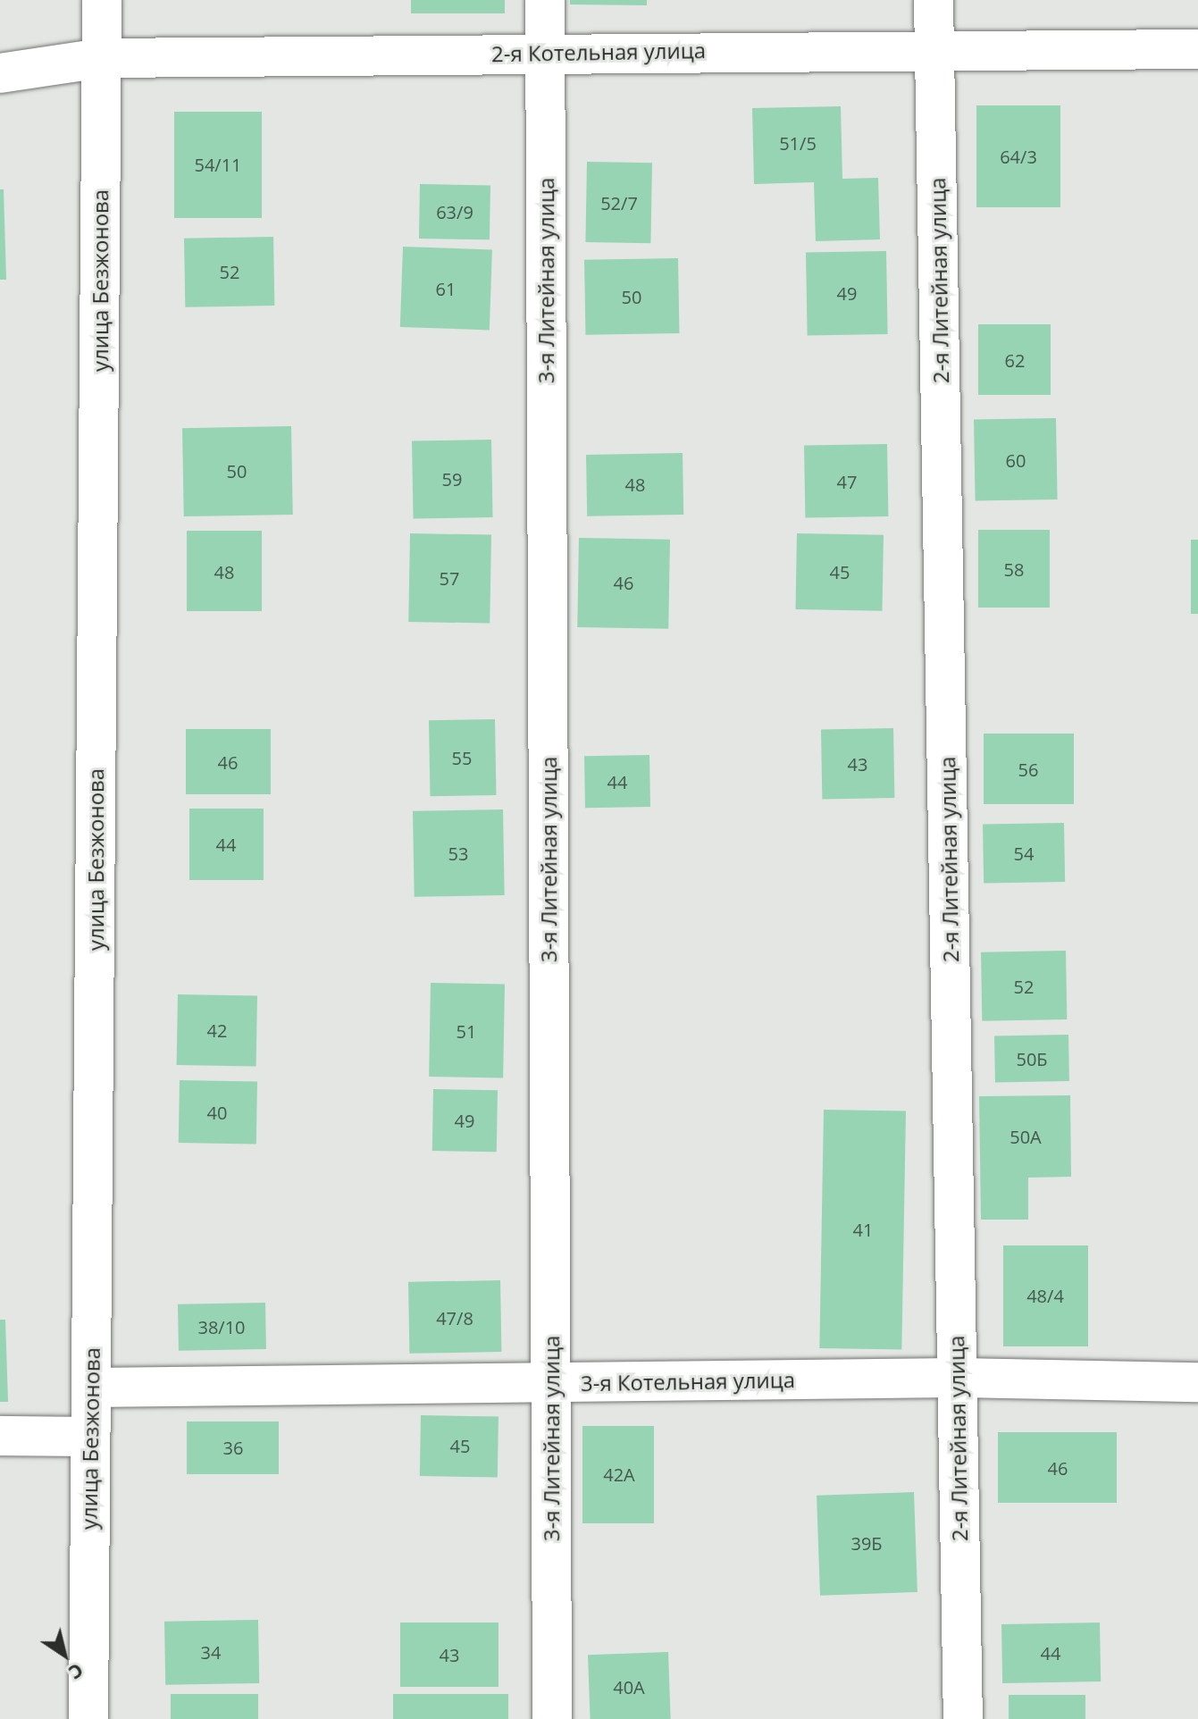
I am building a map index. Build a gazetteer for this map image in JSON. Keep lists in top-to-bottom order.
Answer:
{
  "streets": {
    "street": [
      "2-я Котельная улица",
      "улица Безжонова",
      "3-я Литейная улица",
      "2-я Литейная улица",
      "3-я Котельная улица"
    ]
  },
  "crossings": [
    ["2-я Котельная улица", "улица Безжонова"],
    ["2-я Котельная улица", "3-я Литейная улица"],
    ["2-я Котельная улица", "2-я Литейная улица"],
    ["улица Безжонова", "3-я Котельная улица"],
    ["3-я Литейная улица", "3-я Котельная улица"],
    ["2-я Литейная улица", "3-я Котельная улица"]
  ],
  "house_numbers": [
    "51/5",
    "64/3",
    "54/11",
    "52/7",
    "63/9",
    "52",
    "61",
    "49",
    "50",
    "62",
    "60",
    "50",
    "59",
    "47",
    "48",
    "58",
    "48",
    "45",
    "57",
    "46",
    "55",
    "46",
    "43",
    "56",
    "44",
    "44",
    "53",
    "54",
    "52",
    "42",
    "51",
    "50Б",
    "40",
    "49",
    "50А",
    "41",
    "48/4",
    "47/8",
    "38/10",
    "45",
    "36",
    "46",
    "42А",
    "39Б",
    "34",
    "44",
    "43",
    "40А"
  ],
  "north": "bottom right"
}
